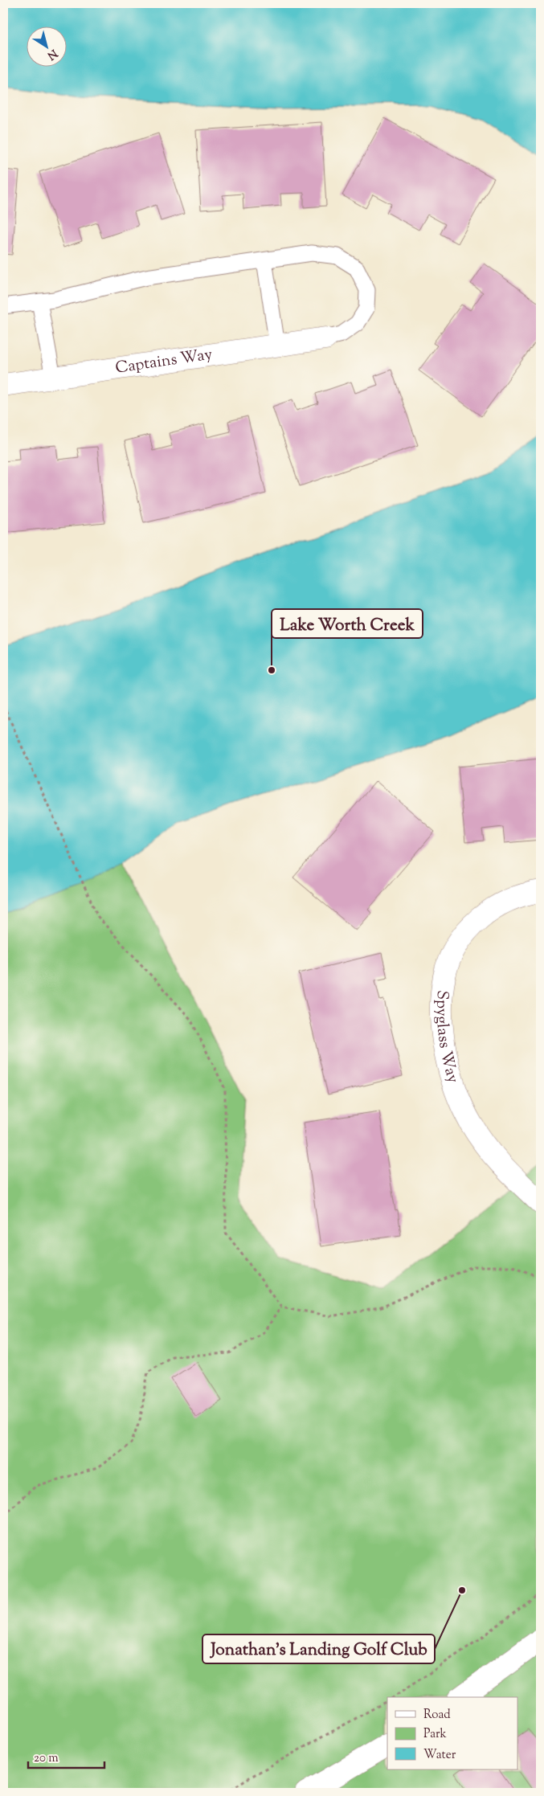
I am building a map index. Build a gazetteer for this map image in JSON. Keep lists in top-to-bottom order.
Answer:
{
  "streets": {
    "street": ["Captains Way", "Spyglass Way"]
  },
  "places": ["Lake Worth Creek", "Jonathan's Landing Golf Club"],
  "legend": ["Road", "Park", "Water"],
  "scale_bar": "20 m",
  "north": "bottom right"
}
